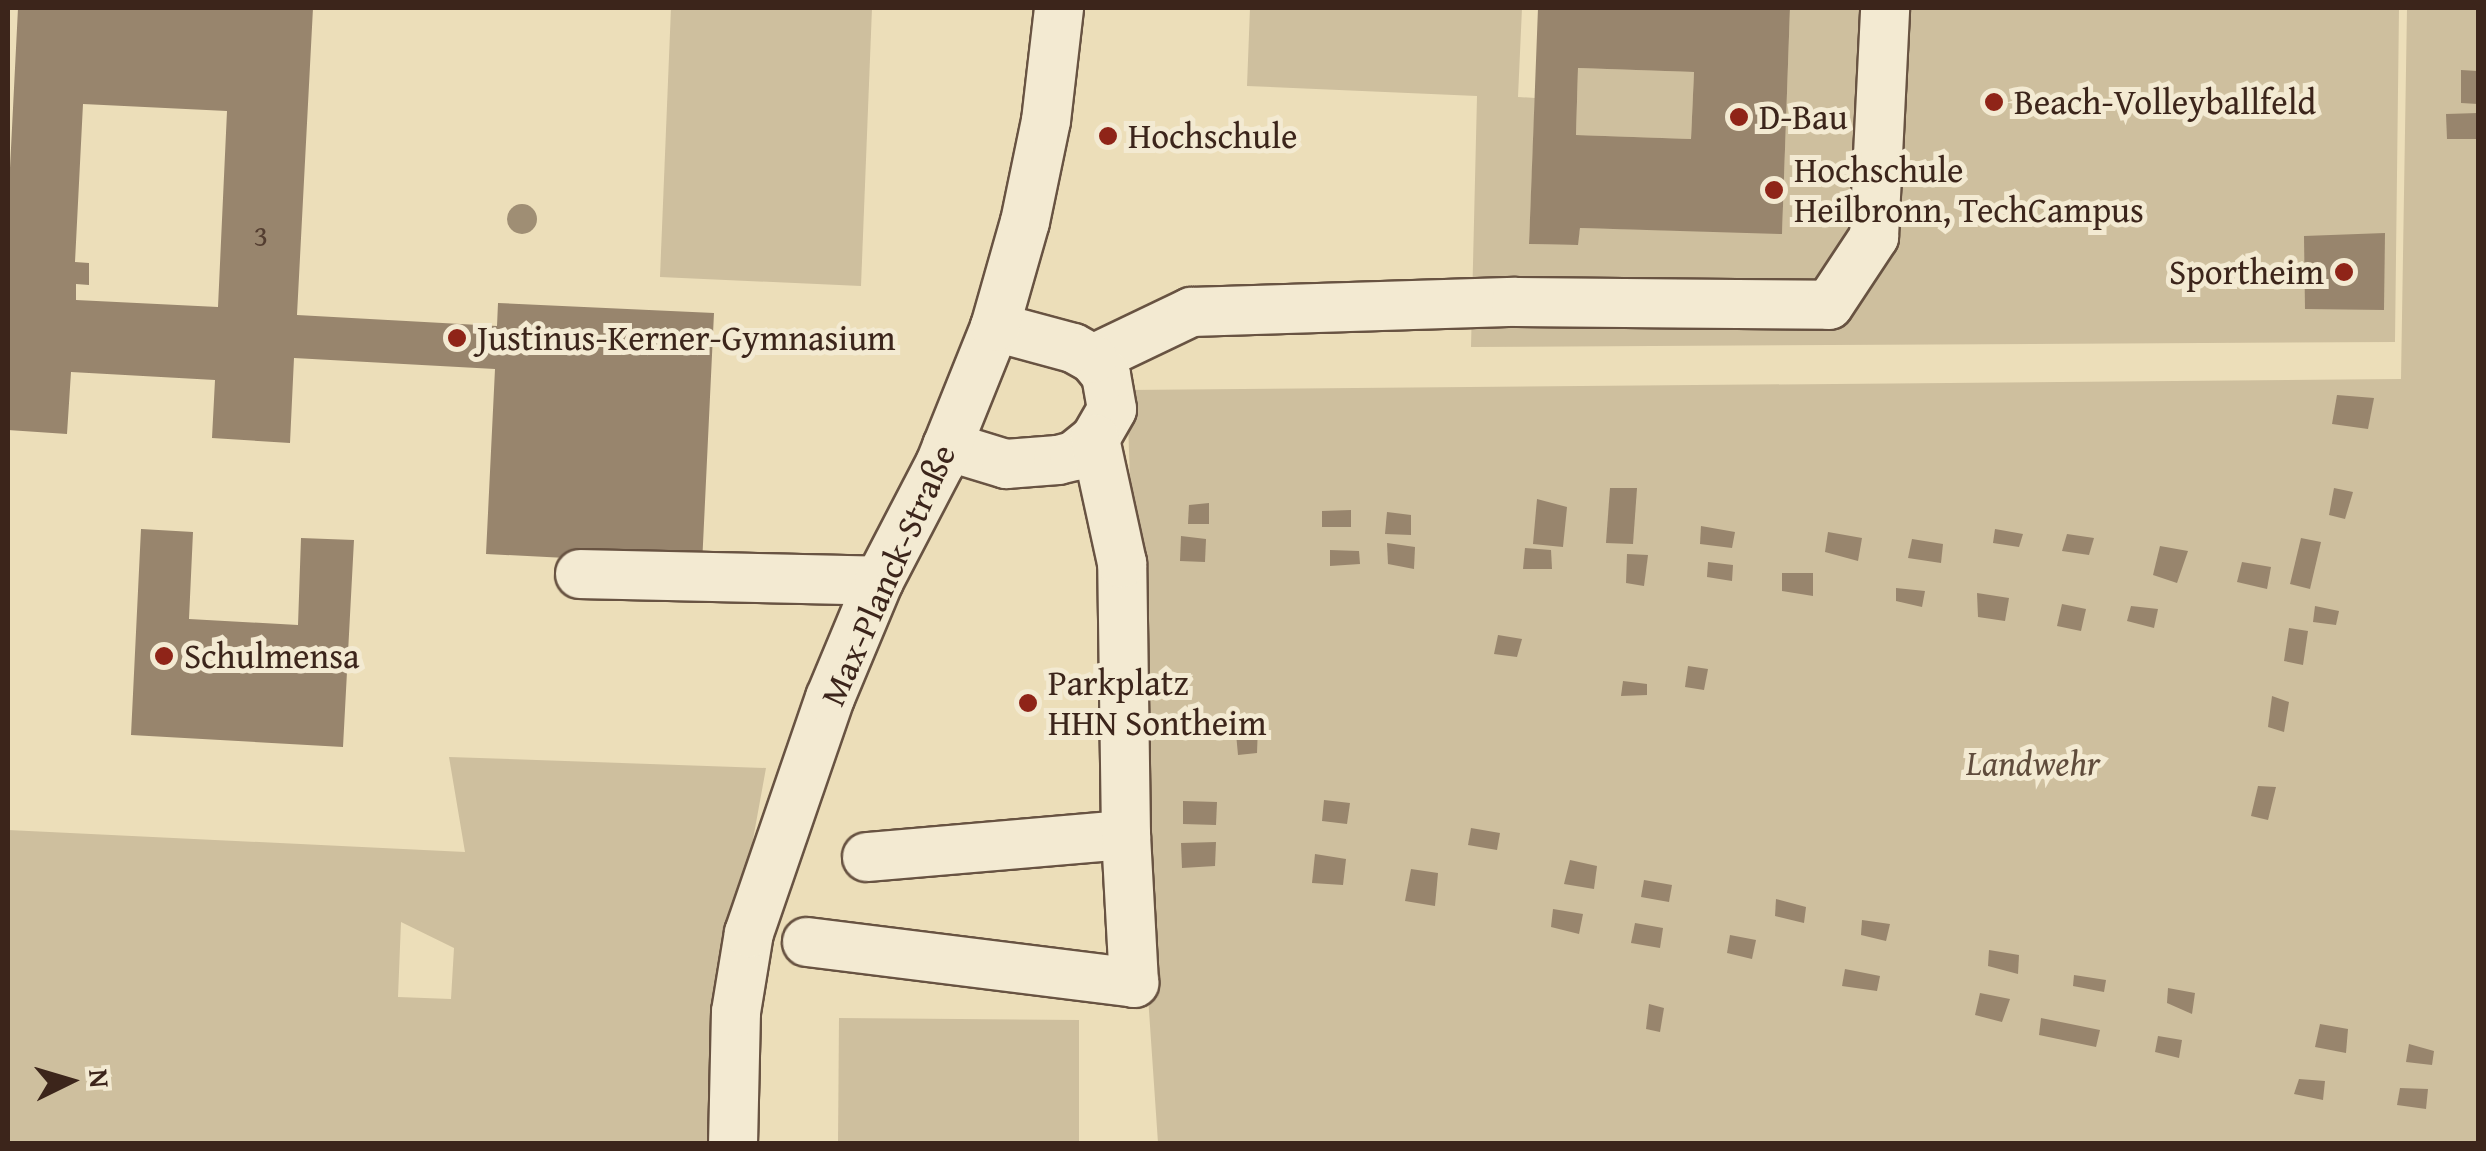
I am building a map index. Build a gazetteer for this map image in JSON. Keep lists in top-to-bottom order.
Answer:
{
  "streets": {
    "street": ["Max-Planck-Straße"]
  },
  "parks": ["Landwehr"],
  "places": [
    "Beach-Volleyballfeld",
    "D-Bau",
    "Hochschule",
    "Hochschule Heilbronn, TechCampus",
    "Sportheim",
    "Justinus-Kerner-Gymnasium",
    "Schulmensa",
    "Parkplatz HHN Sontheim"
  ],
  "house_numbers": ["3"],
  "north": "right"
}
